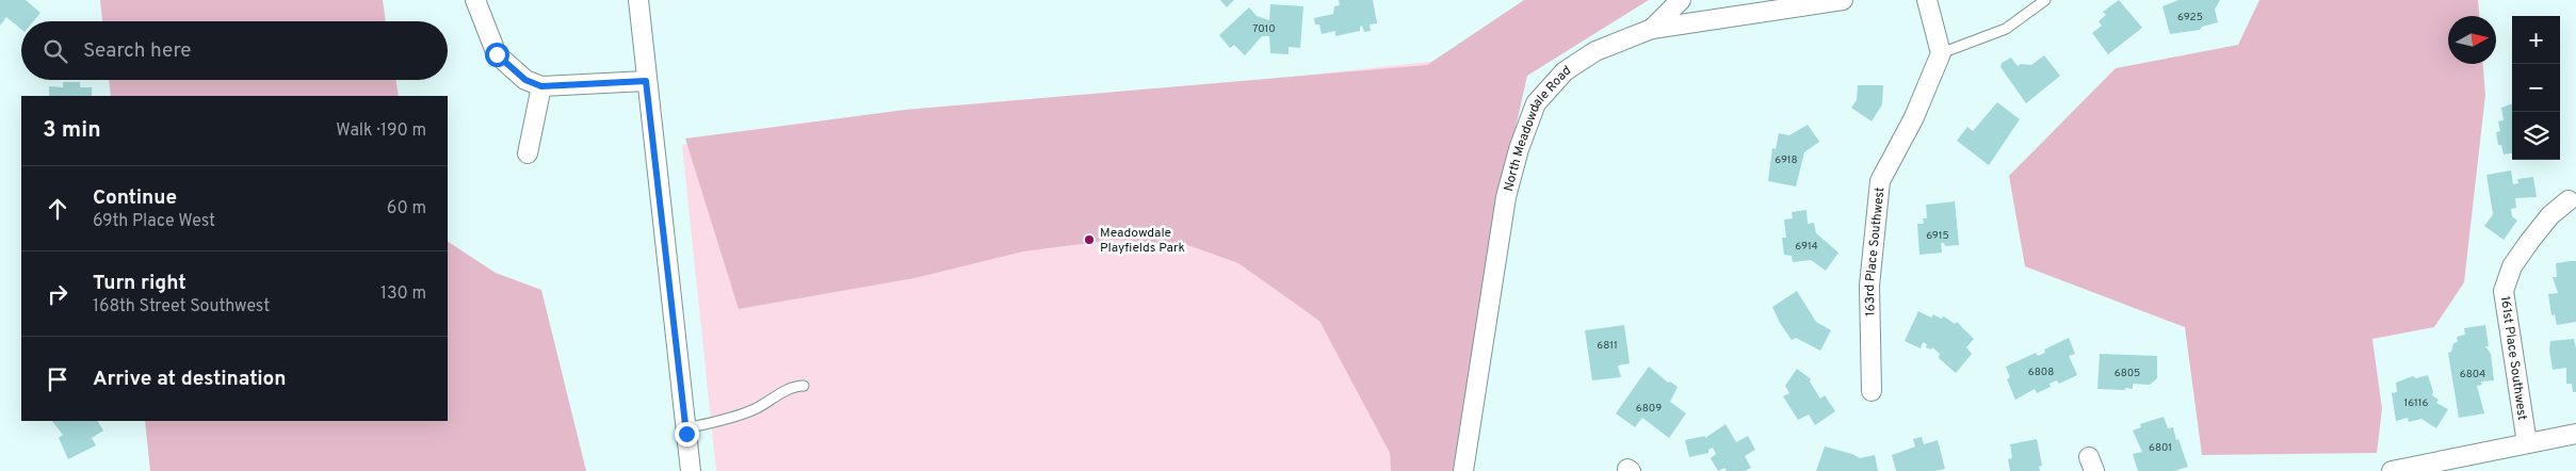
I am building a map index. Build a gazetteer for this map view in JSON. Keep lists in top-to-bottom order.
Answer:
{
  "streets": {
    "street": ["North Meadowdale Road", "163rd Place Southwest", "161st Place Southwest"]
  },
  "places": ["Meadowdale Playfields Park"],
  "house_numbers": [
    "6925",
    "7010",
    "6918",
    "6915",
    "6914",
    "6811",
    "6808",
    "6805",
    "6804",
    "16116",
    "6809",
    "6801"
  ],
  "north": "right",
  "page": {
    "map_buttons": ["+", "−"],
    "search": "Search here",
    "heading": ["3 min", "Walk · 190 m"],
    "list": [
      ["Continue", "69th Place West", "60 m"],
      ["Turn right", "168th Street Southwest", "130 m"],
      "Arrive at destination"
    ]
  }
}
